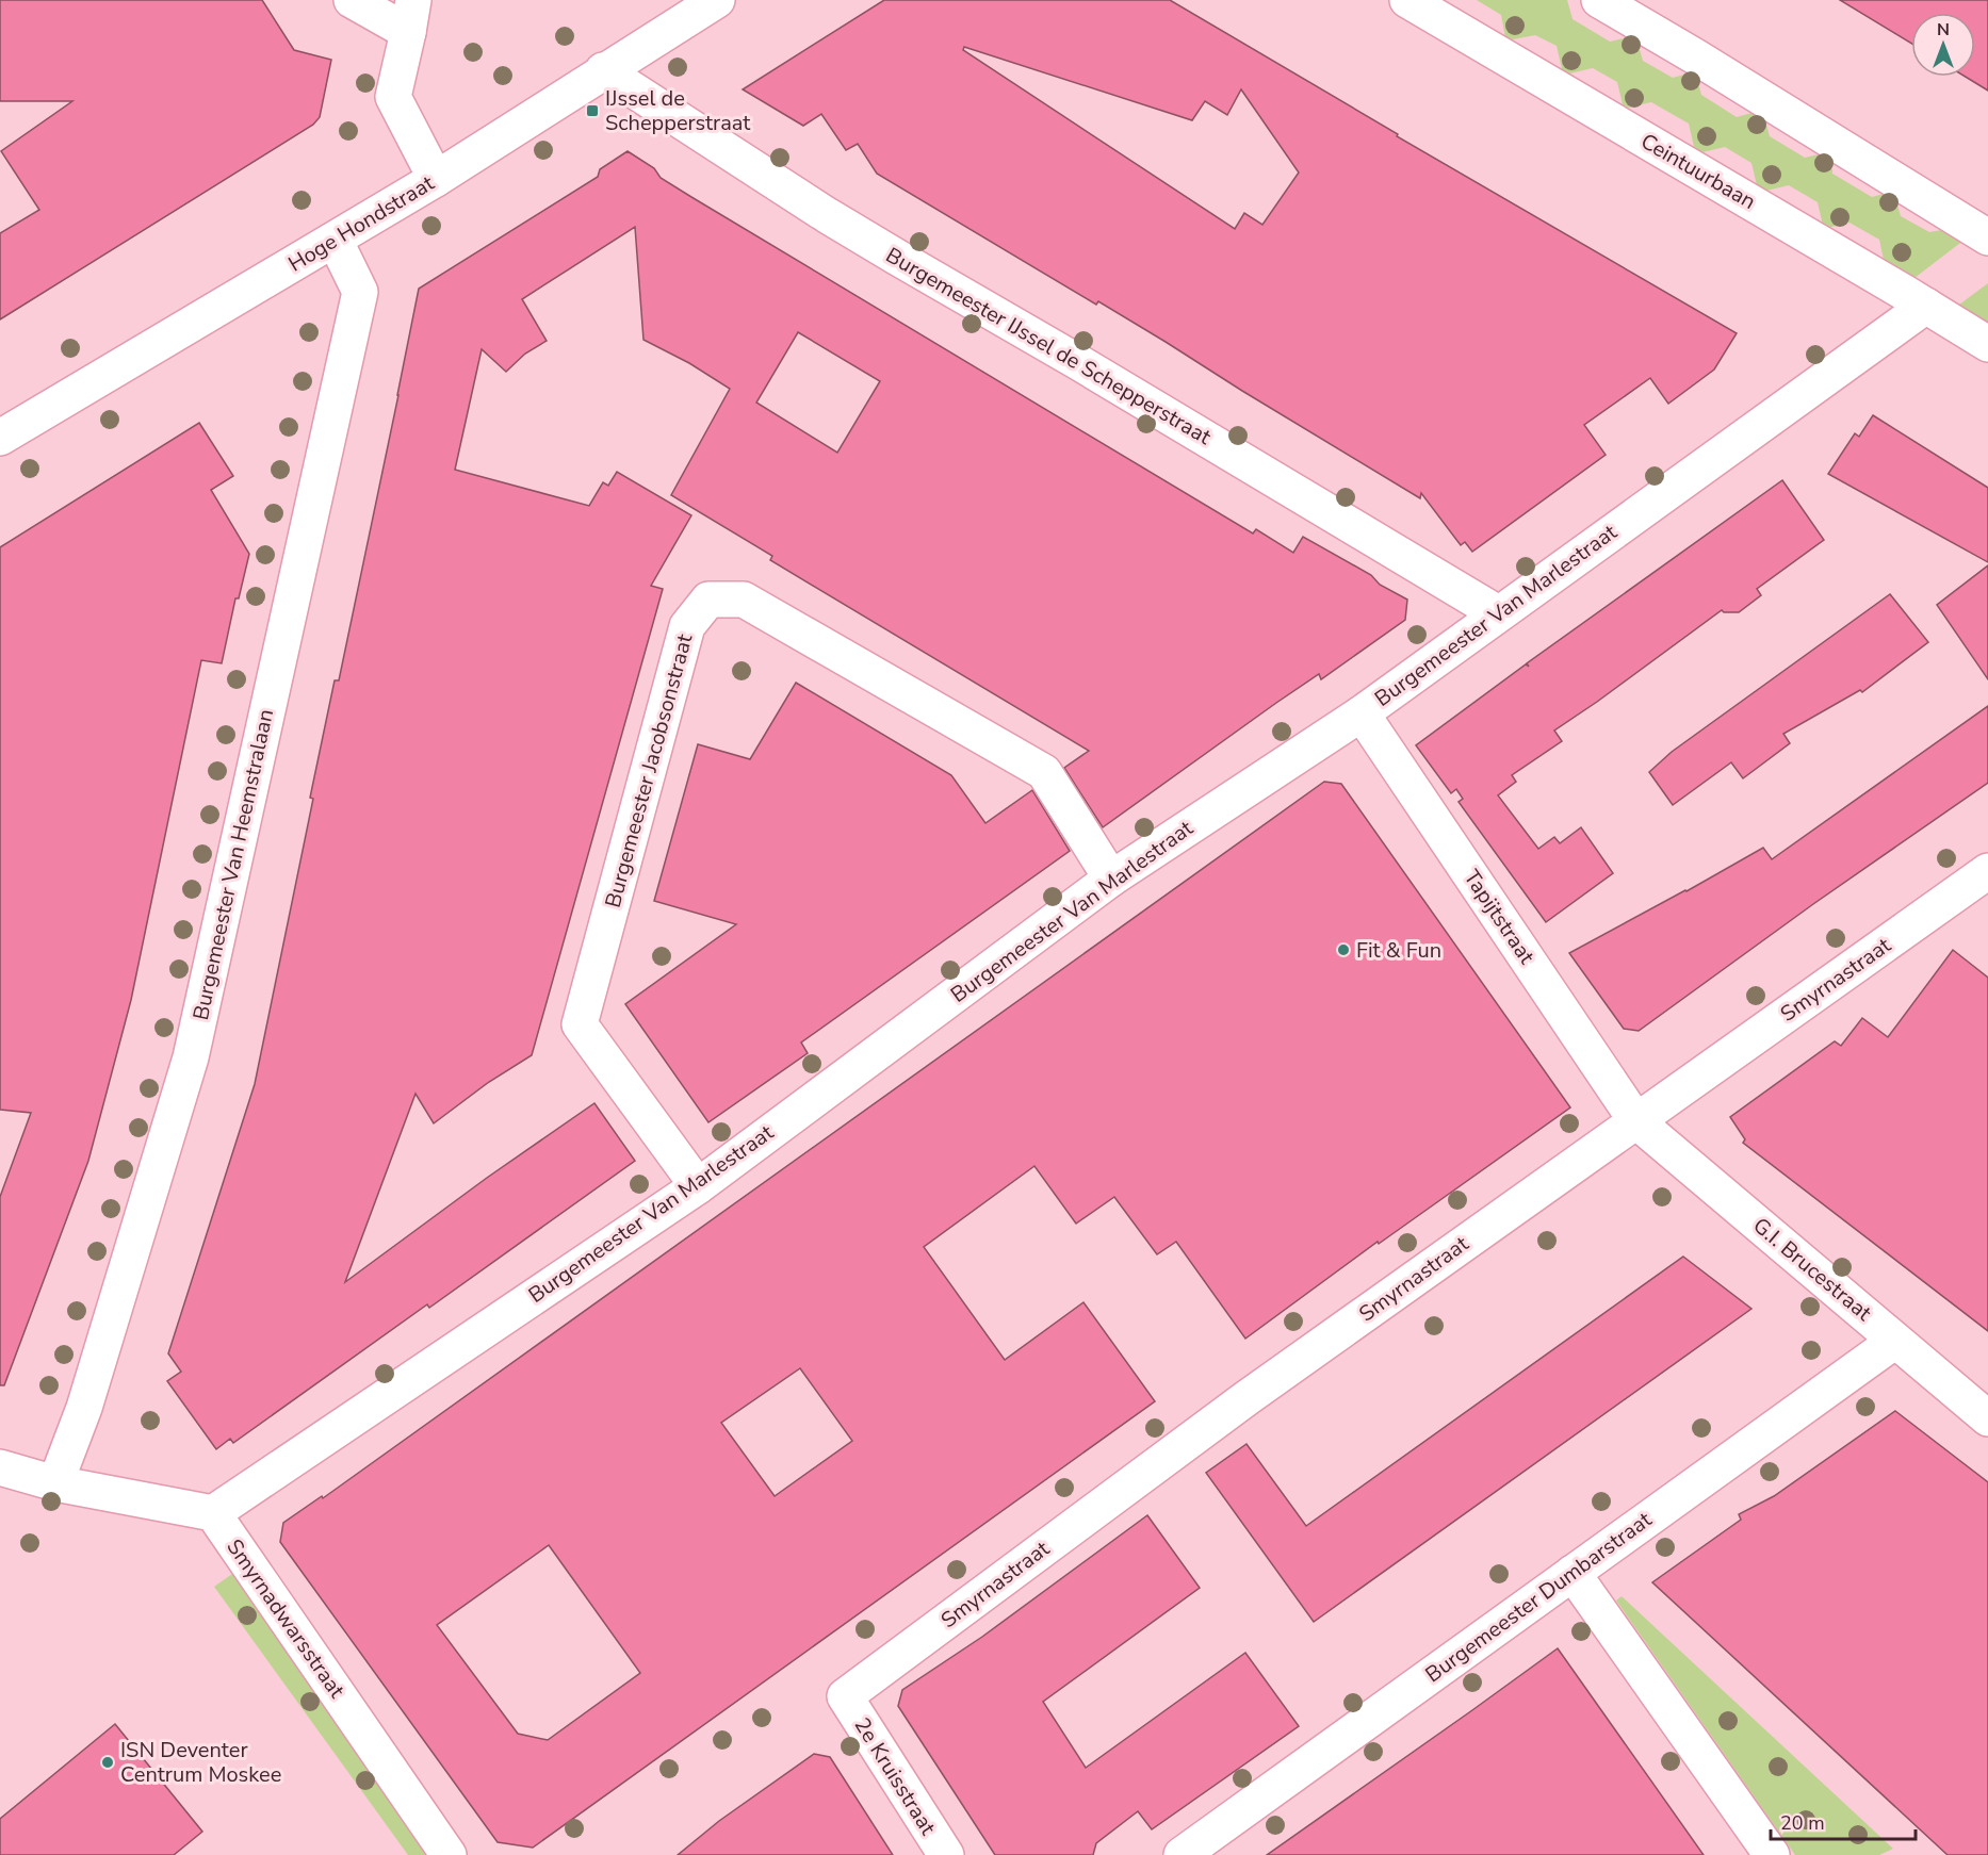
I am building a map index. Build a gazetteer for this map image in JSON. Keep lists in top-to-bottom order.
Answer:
{
  "streets": {
    "street": [
      "Ceintuurbaan",
      "Hoge Hondstraat",
      "Burgemeester IJssel de Schepperstraat",
      "Burgemeester Van Marlestraat",
      "Burgemeester Jacobsonstraat",
      "Burgemeester Van Heemstralaan",
      "Tapijtstraat",
      "Smyrnastraat",
      "G.I. Brucestraat",
      "Burgemeester Dumbarstraat",
      "Smyrnadwarsstraat",
      "2e Kruisstraat"
    ]
  },
  "crossings": [
    ["Ceintuurbaan", "Burgemeester Van Marlestraat"],
    ["Hoge Hondstraat", "Burgemeester IJssel de Schepperstraat"],
    ["Hoge Hondstraat", "Burgemeester Van Heemstralaan"],
    ["Burgemeester IJssel de Schepperstraat", "Burgemeester Van Marlestraat"],
    ["Burgemeester Van Marlestraat", "Burgemeester Jacobsonstraat"],
    ["Burgemeester Van Marlestraat", "Tapijtstraat"],
    ["Burgemeester Van Marlestraat", "Smyrnadwarsstraat"],
    ["Tapijtstraat", "Smyrnastraat"],
    ["Tapijtstraat", "G.I. Brucestraat"],
    ["Smyrnastraat", "G.I. Brucestraat"],
    ["Smyrnastraat", "2e Kruisstraat"],
    ["G.I. Brucestraat", "Burgemeester Dumbarstraat"]
  ],
  "places": {
    "transit": ["IJssel de Schepperstraat"],
    "other": ["Fit & Fun", "ISN Deventer Centrum Moskee"]
  },
  "scale_bar": "20 m",
  "north": "top"
}
